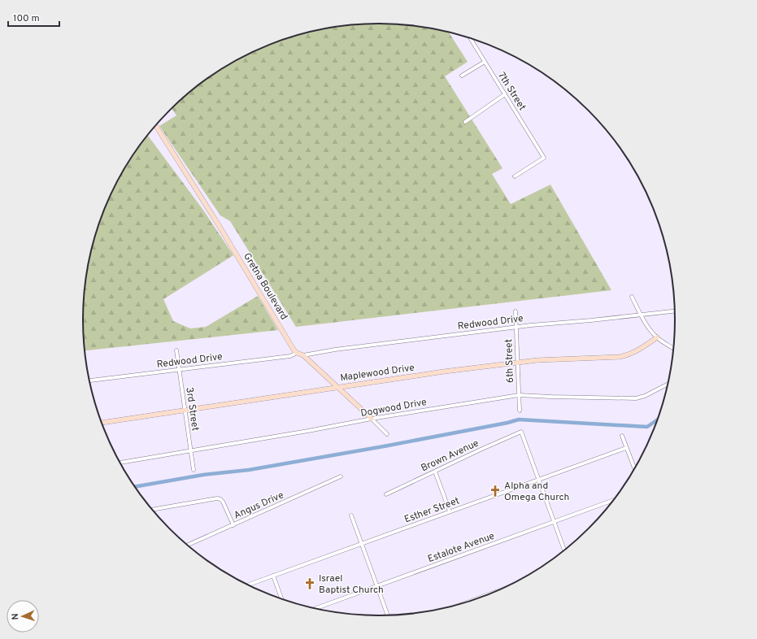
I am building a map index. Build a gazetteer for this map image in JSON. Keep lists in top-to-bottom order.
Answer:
{
  "streets": {
    "street": [
      "7th Street",
      "Gretna Boulevard",
      "Redwood Drive",
      "6th Street",
      "Maplewood Drive",
      "Dogwood Drive",
      "3rd Street",
      "Brown Avenue",
      "Angus Drive",
      "Esther Street",
      "Estalote Avenue"
    ]
  },
  "crossings": [
    ["Gretna Boulevard", "Redwood Drive"],
    ["Gretna Boulevard", "Maplewood Drive"],
    ["Gretna Boulevard", "Dogwood Drive"],
    ["Redwood Drive", "6th Street"],
    ["Redwood Drive", "3rd Street"],
    ["6th Street", "Maplewood Drive"],
    ["6th Street", "Dogwood Drive"],
    ["Maplewood Drive", "3rd Street"],
    ["Dogwood Drive", "3rd Street"],
    ["Brown Avenue", "Esther Street"]
  ],
  "places": {
    "church": ["Alpha and Omega Church", "Israel Baptist Church"]
  },
  "scale_bar": "100 m",
  "north": "left"
}
